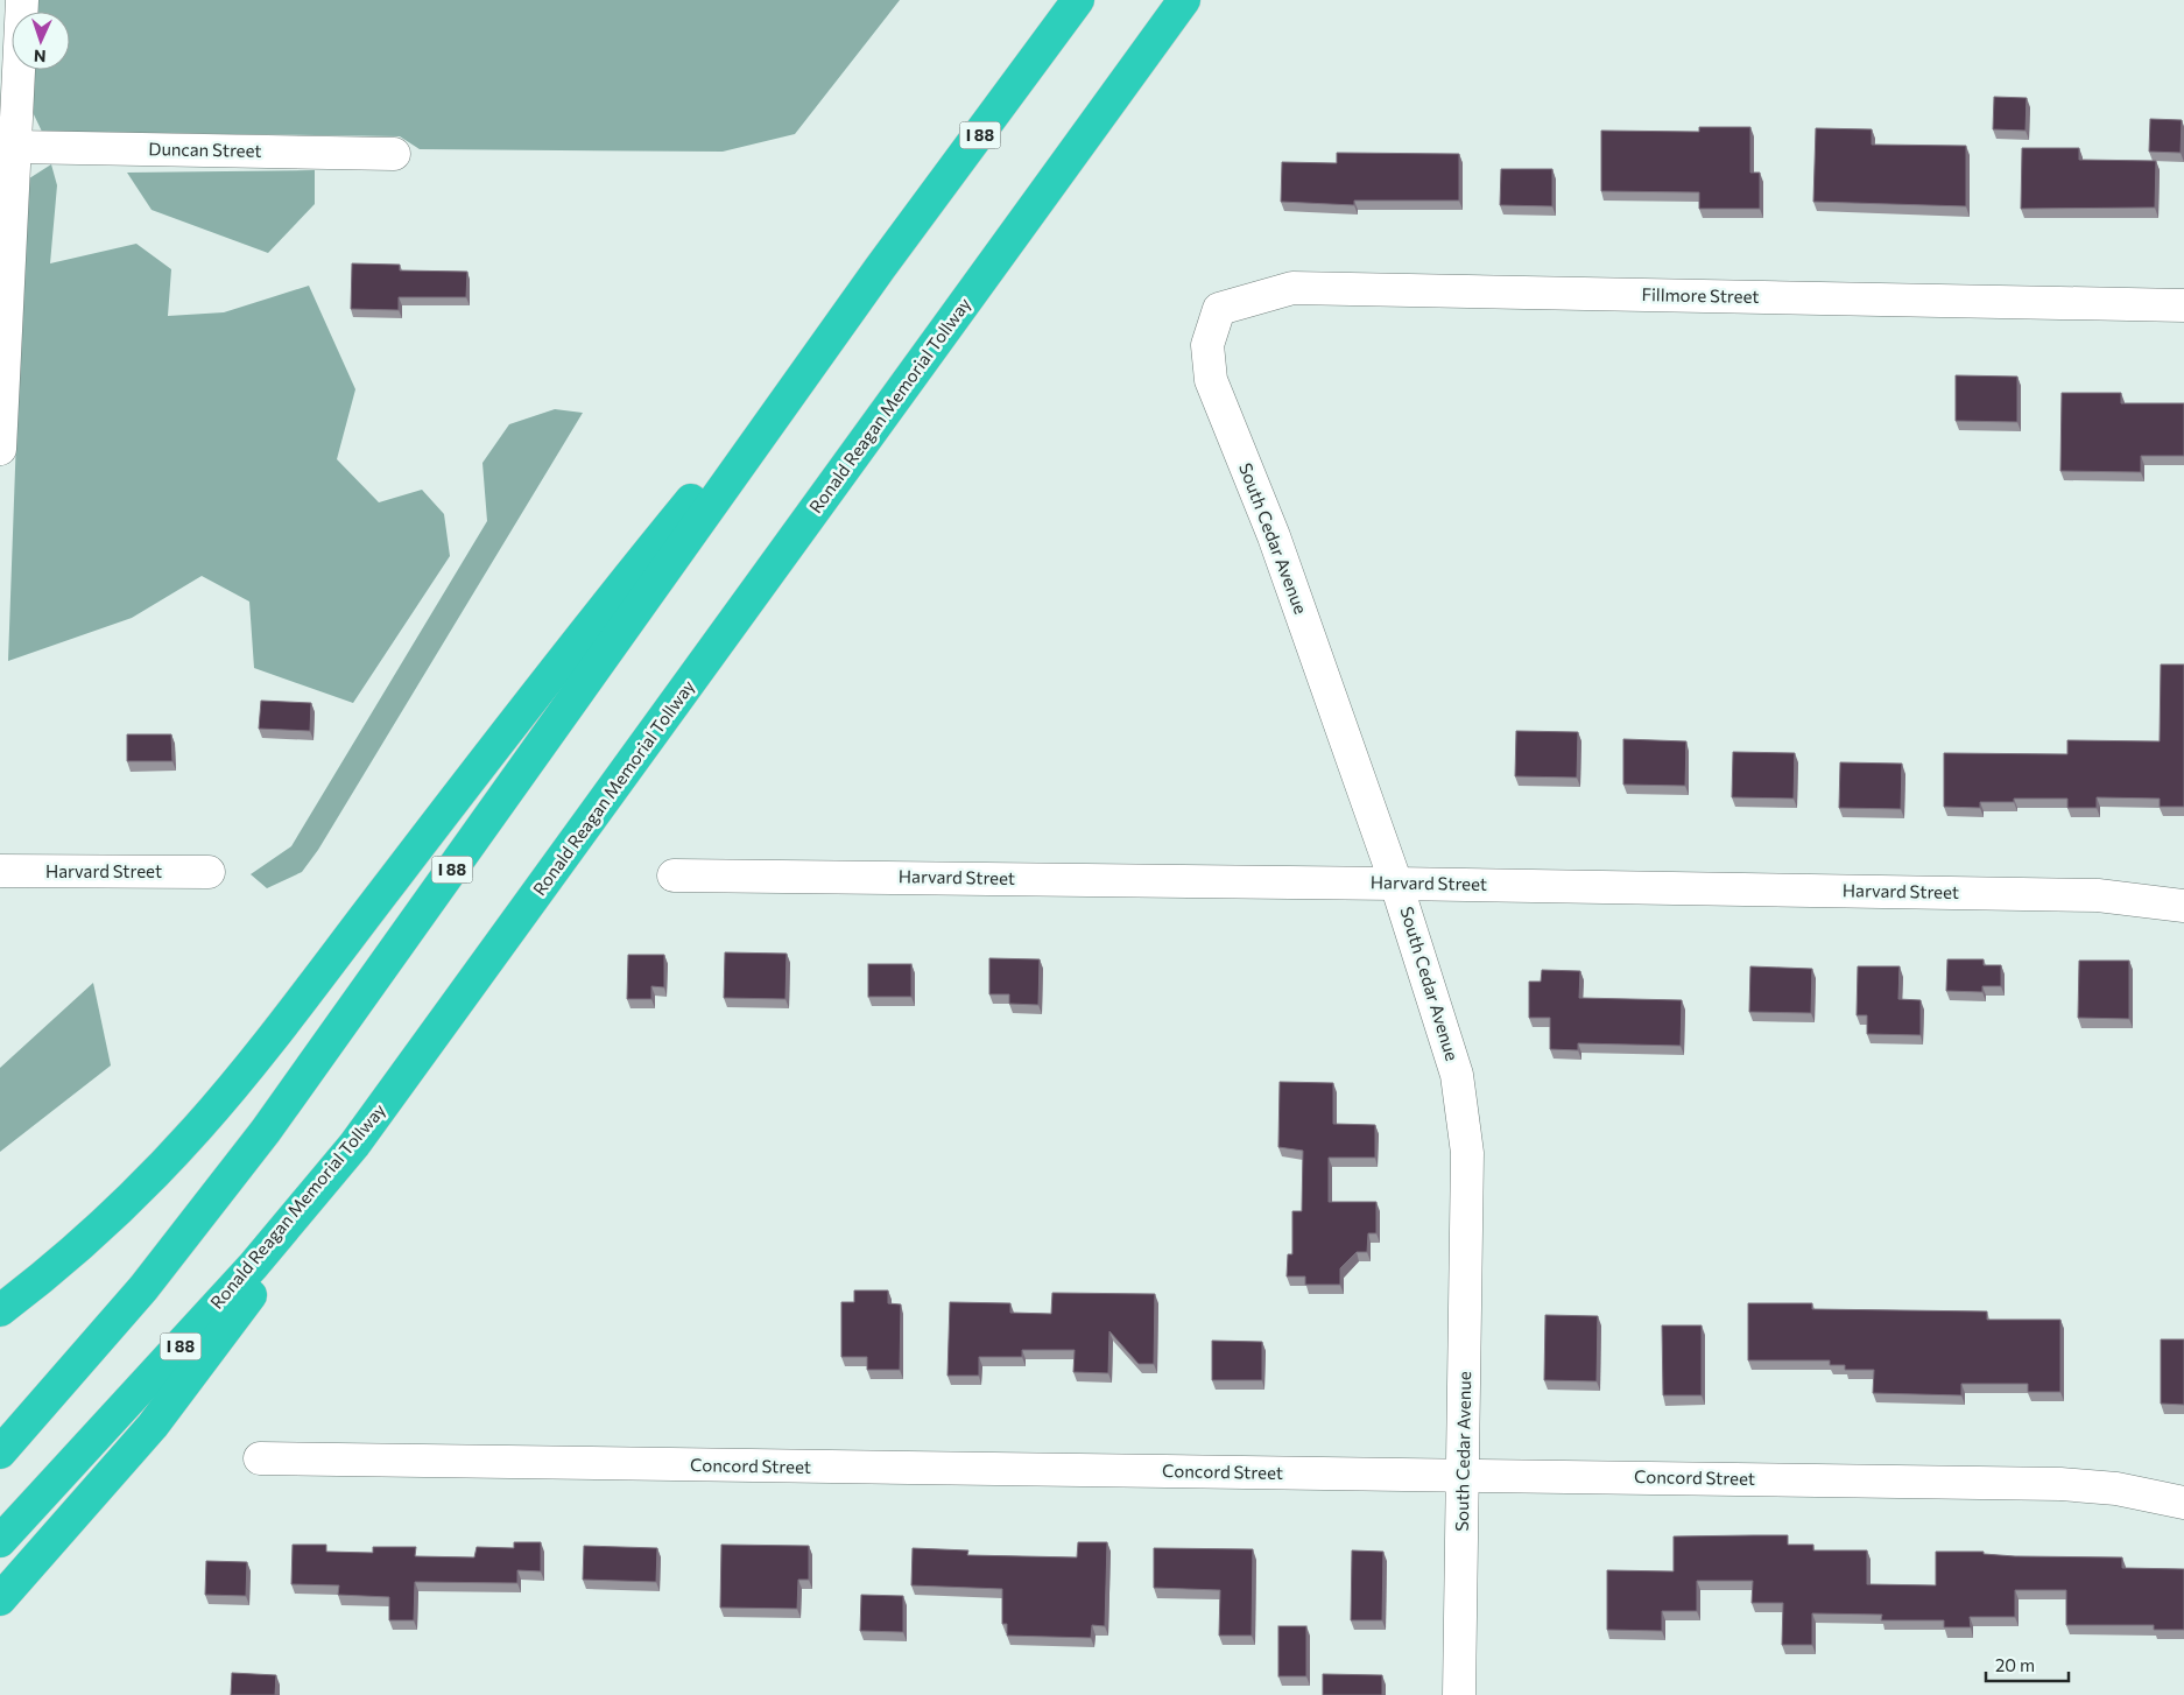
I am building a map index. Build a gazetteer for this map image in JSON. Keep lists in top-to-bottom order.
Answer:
{
  "streets": {
    "highway": ["I 88", "Ronald Reagan Memorial Tollway"],
    "street": [
      "Duncan Street",
      "Fillmore Street",
      "South Cedar Avenue",
      "Harvard Street",
      "Concord Street"
    ]
  },
  "crossings": [
    ["Fillmore Street", "South Cedar Avenue"],
    ["South Cedar Avenue", "Harvard Street"],
    ["South Cedar Avenue", "Concord Street"]
  ],
  "scale_bar": "20 m",
  "north": "bottom"
}
